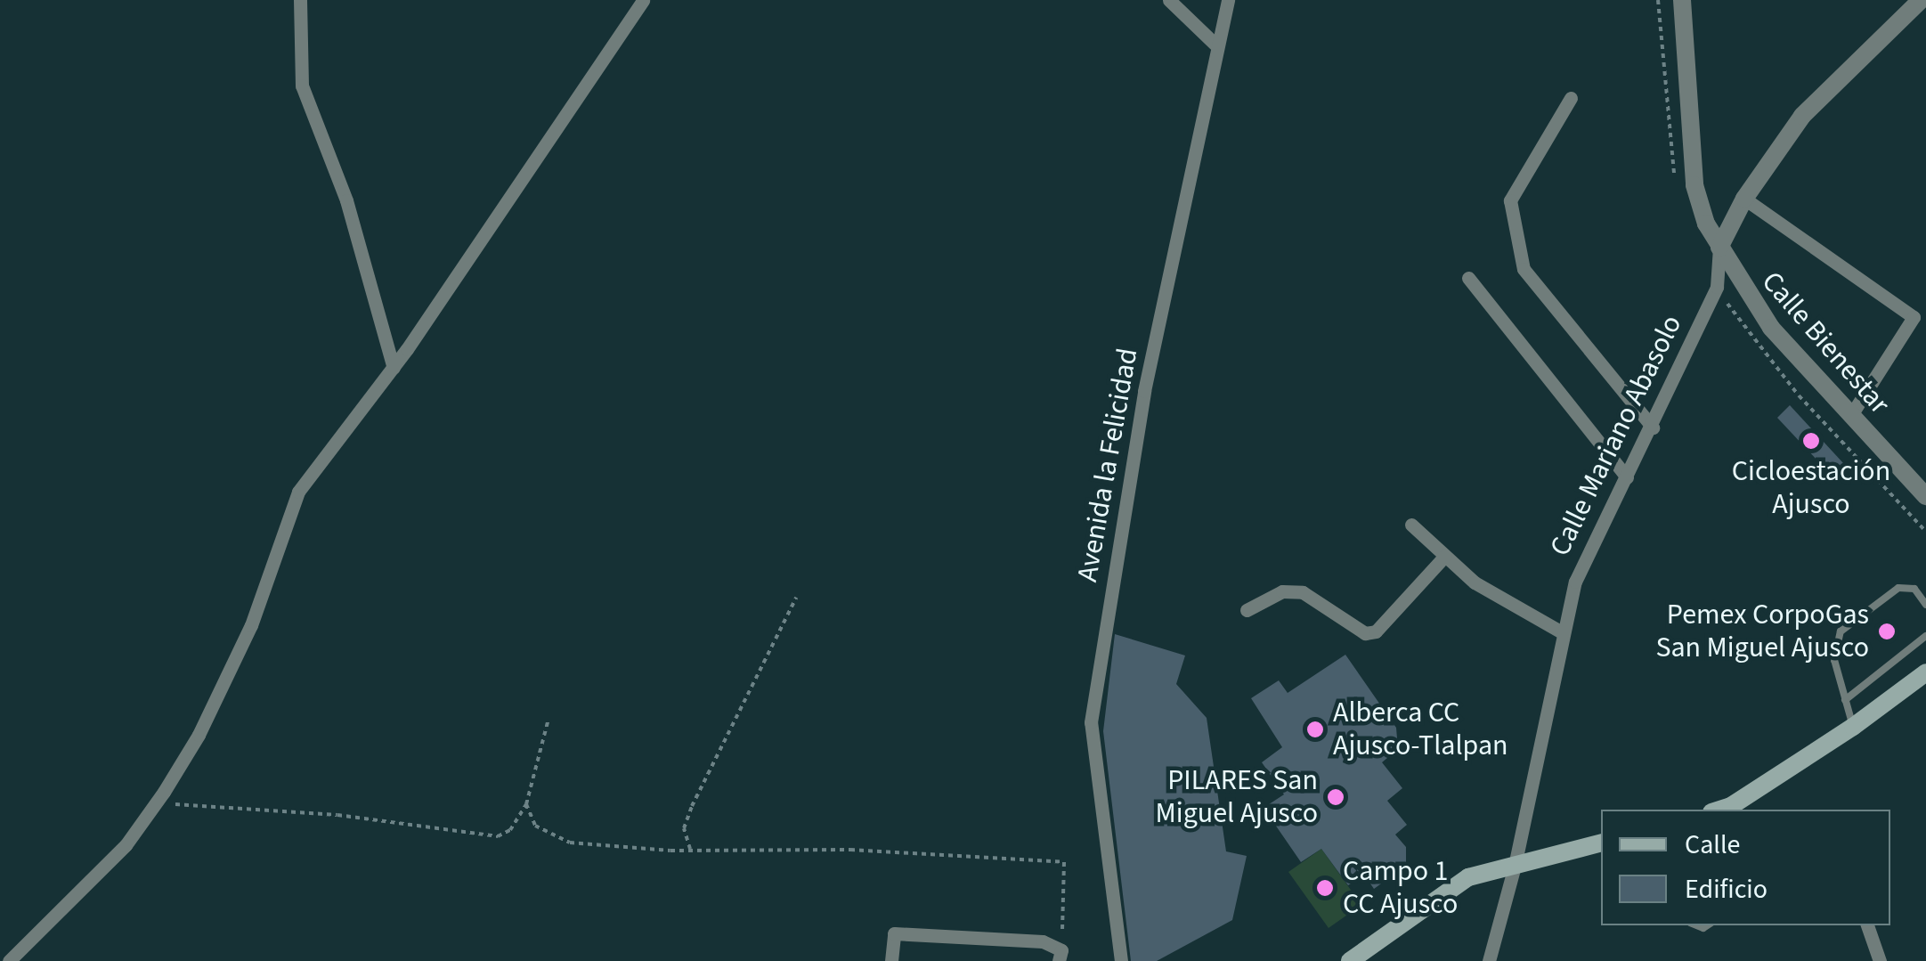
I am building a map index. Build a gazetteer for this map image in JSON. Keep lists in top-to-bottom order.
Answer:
{
  "streets": {
    "street": ["Calle Bienestar", "Calle Mariano Abasolo", "Avenida la Felicidad"]
  },
  "crossings": [
    ["Calle Bienestar", "Calle Mariano Abasolo"]
  ],
  "places": [
    "Cicloestación Ajusco",
    "Pemex CorpoGas San Miguel Ajusco",
    "Alberca CC Ajusco-Tlalpan",
    "PILARES San Miguel Ajusco",
    "Campo 1 CC Ajusco"
  ],
  "legend": ["Calle", "Edificio"]
}
